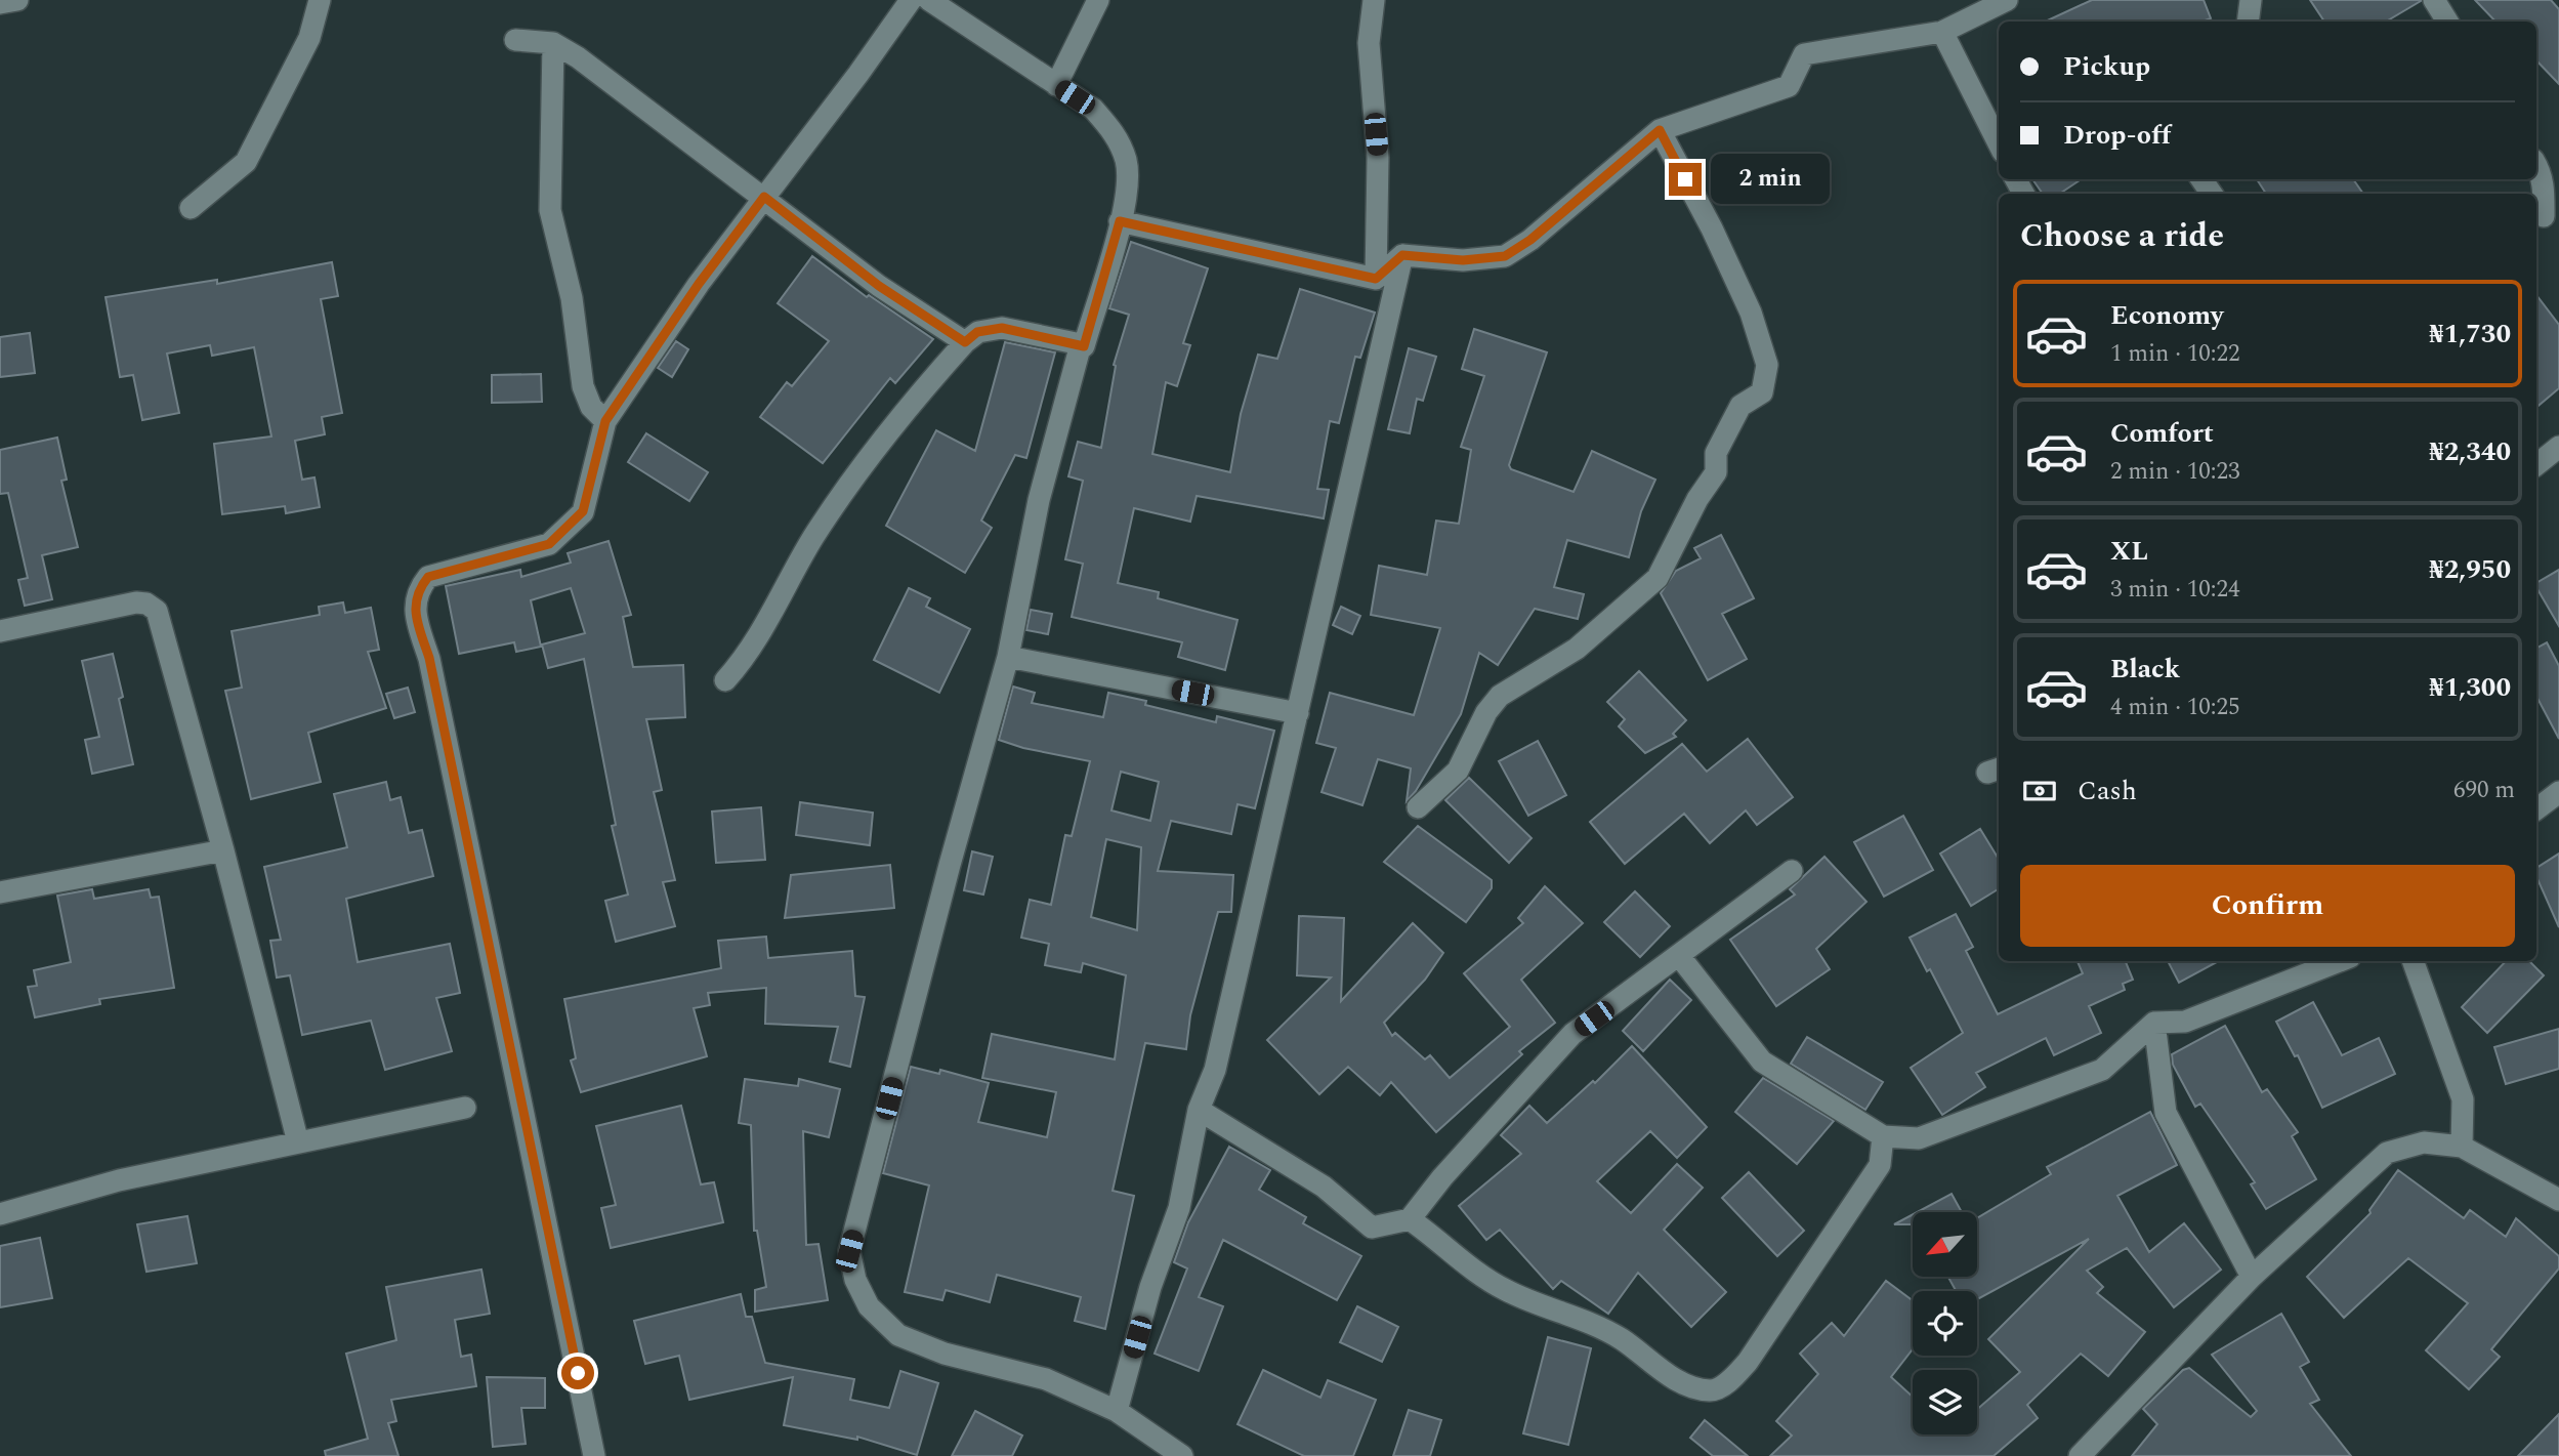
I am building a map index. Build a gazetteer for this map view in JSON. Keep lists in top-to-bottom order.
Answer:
{
  "north": "bottom left",
  "page": {
    "banner": ["Pickup", "Drop-off"],
    "bubble": "2 min",
    "heading": "Choose a ride",
    "list": [
      {
        "name": "Economy",
        "note": "1 min · 10:22",
        "value": "₦1,730"
      },
      {
        "name": "Comfort",
        "note": "2 min · 10:23",
        "value": "₦2,340"
      },
      {
        "name": "XL",
        "note": "3 min · 10:24",
        "value": "₦2,950"
      },
      {
        "name": "Black",
        "note": "4 min · 10:25",
        "value": "₦1,300"
      }
    ],
    "pay": ["Cash", "690 m"],
    "buttons": "Confirm"
  }
}
